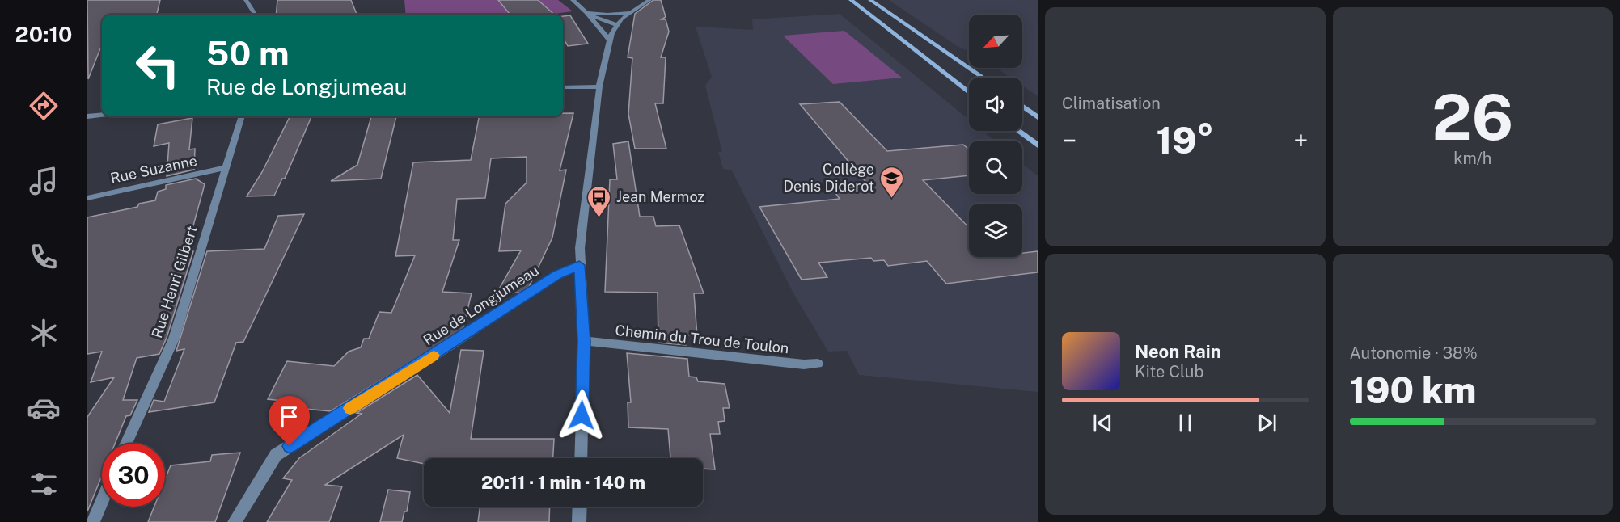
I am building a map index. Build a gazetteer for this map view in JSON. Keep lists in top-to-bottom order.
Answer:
{
  "streets": {
    "street": [
      "Rue Suzanne",
      "Rue Henri Gilbert",
      "Rue de Longjumeau",
      "Chemin du Trou de Toulon"
    ]
  },
  "crossings": [
    ["Rue Suzanne", "Rue Henri Gilbert"]
  ],
  "places": {
    "school or university": ["Collège Denis Diderot"],
    "bus stop": ["Jean Mermoz"]
  },
  "north": "bottom left",
  "page": {
    "tabs": "20:10",
    "tile": [
      "Climatisation",
      ["26", "km/h"],
      ["Autonomie · 38%", "190 km"]
    ],
    "turn": ["50 m", "Rue de Longjumeau"],
    "heat": ["−", "19°", "+"],
    "song": ["Neon Rain", "Kite Club"],
    "limit": "30",
    "trip": "20:11 · 1 min · 140 m"
  }
}
